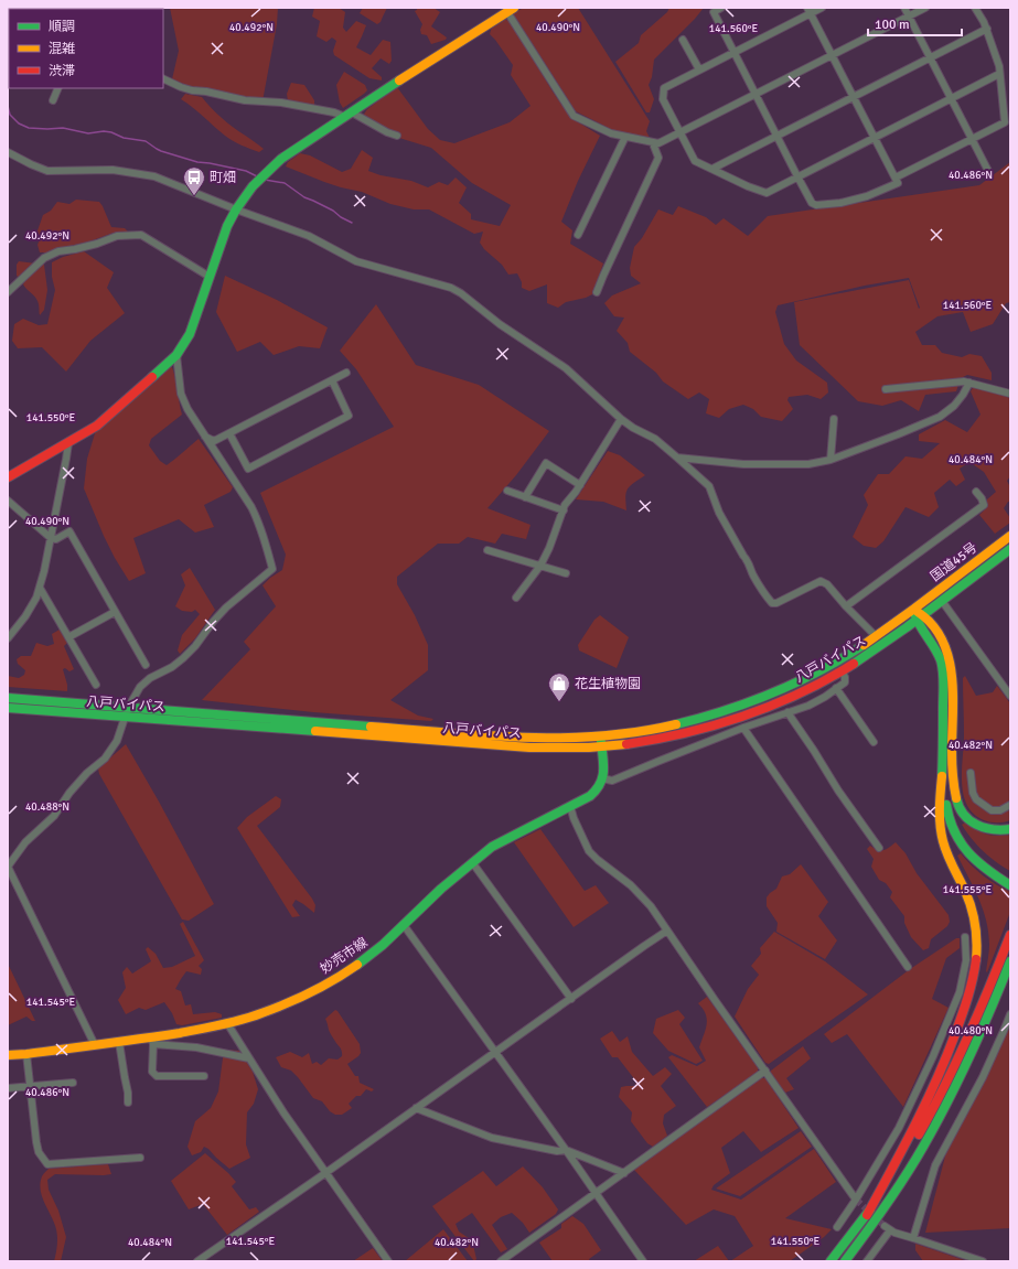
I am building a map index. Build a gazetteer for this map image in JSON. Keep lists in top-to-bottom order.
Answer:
{
  "streets": {
    "main road": ["国道45号", "八戸バイパス", "妙売市線"]
  },
  "crossings": [
    ["国道45号", "八戸バイパス"]
  ],
  "places": {
    "bus stop": ["町畑"],
    "shop": ["花生植物園"]
  },
  "legend": ["順調", "混雑", "渋滞"],
  "scale_bar": "100 m",
  "coordinates": [
    "40.492°N",
    "40.490°N",
    "141.560°E",
    "40.486°N",
    "141.550°E",
    "40.484°N",
    "40.482°N",
    "40.488°N",
    "141.555°E",
    "141.545°E",
    "40.480°N"
  ]
}
